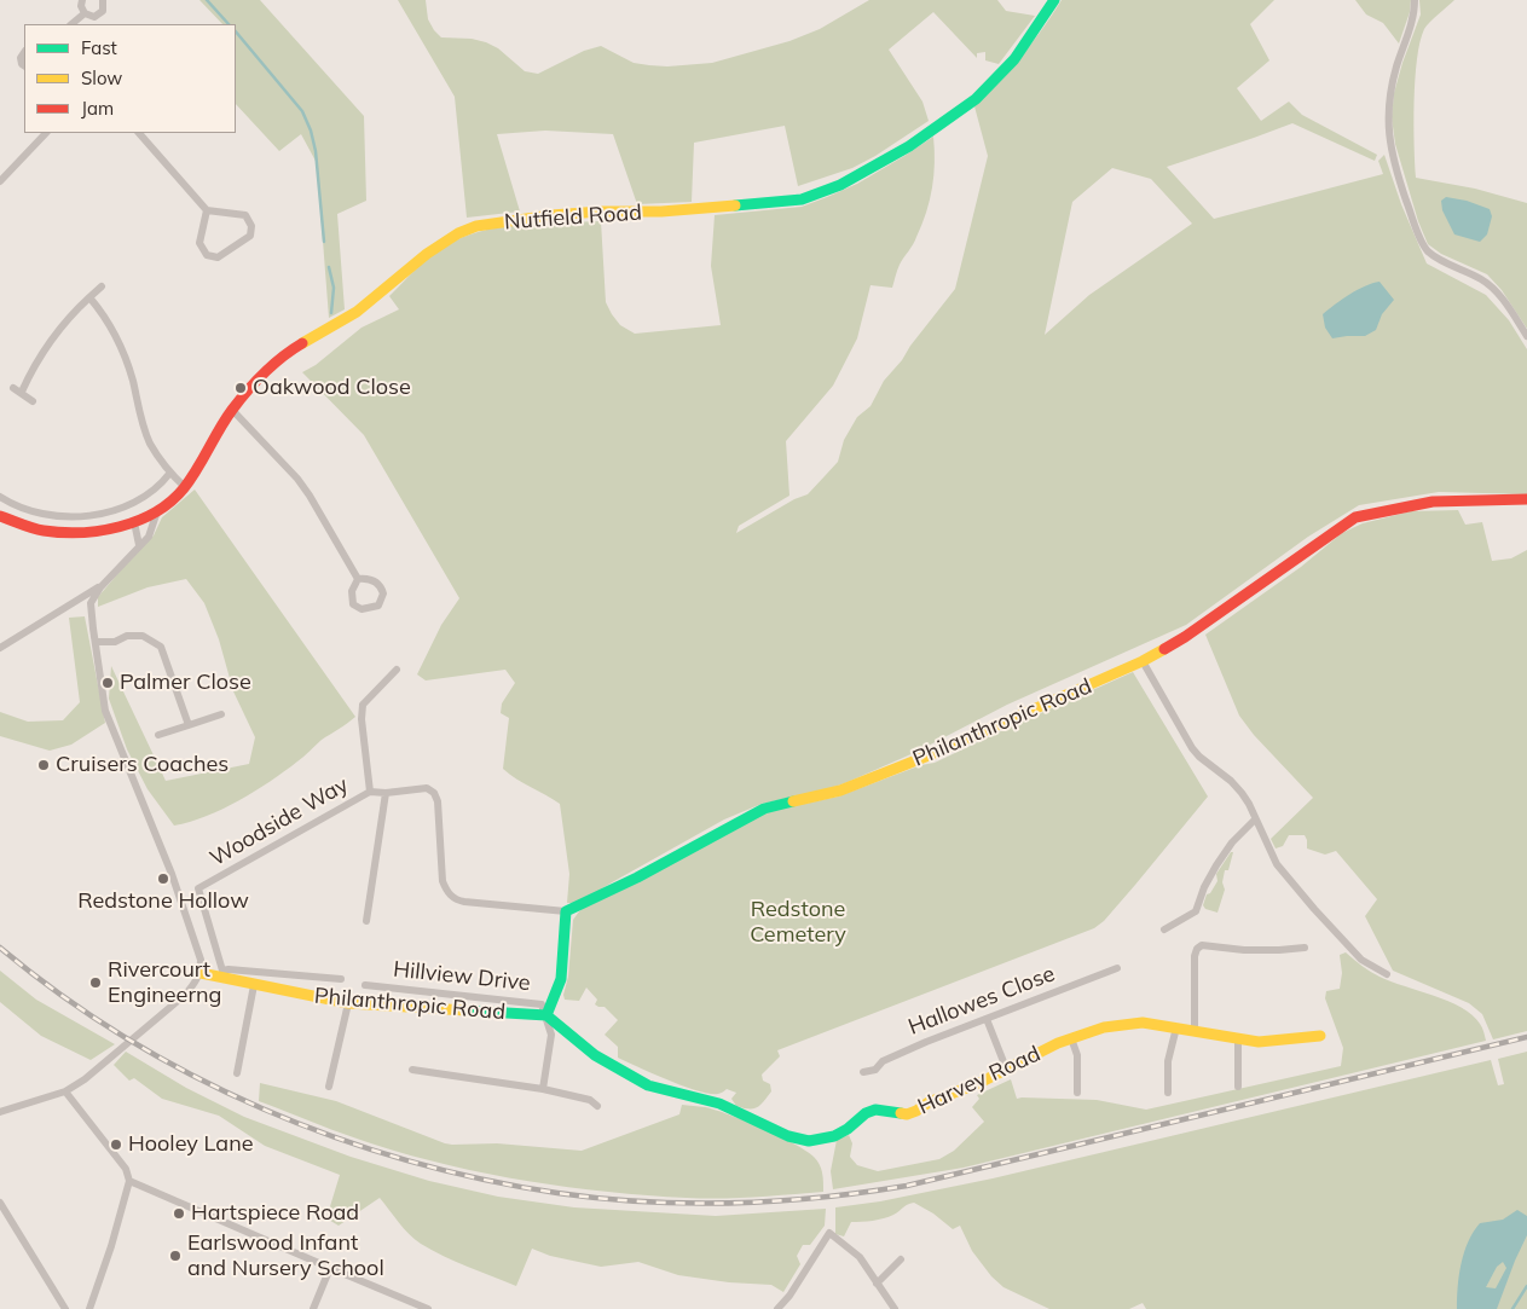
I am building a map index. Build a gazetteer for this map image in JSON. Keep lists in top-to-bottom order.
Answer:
{
  "streets": {
    "street": [
      "Nutfield Road",
      "Philanthropic Road",
      "Woodside Way",
      "Hillview Drive",
      "Hallowes Close",
      "Harvey Road"
    ]
  },
  "crossings": [
    ["Philanthropic Road", "Woodside Way"],
    ["Philanthropic Road", "Hillview Drive"],
    ["Philanthropic Road", "Harvey Road"],
    ["Hillview Drive", "Harvey Road"]
  ],
  "parks": ["Redstone Cemetery"],
  "places": [
    "Oakwood Close",
    "Palmer Close",
    "Cruisers Coaches",
    "Redstone Hollow",
    "Rivercourt Engineerng",
    "Hooley Lane",
    "Hartspiece Road",
    "Earlswood Infant and Nursery School"
  ],
  "legend": ["Fast", "Slow", "Jam"]
}
